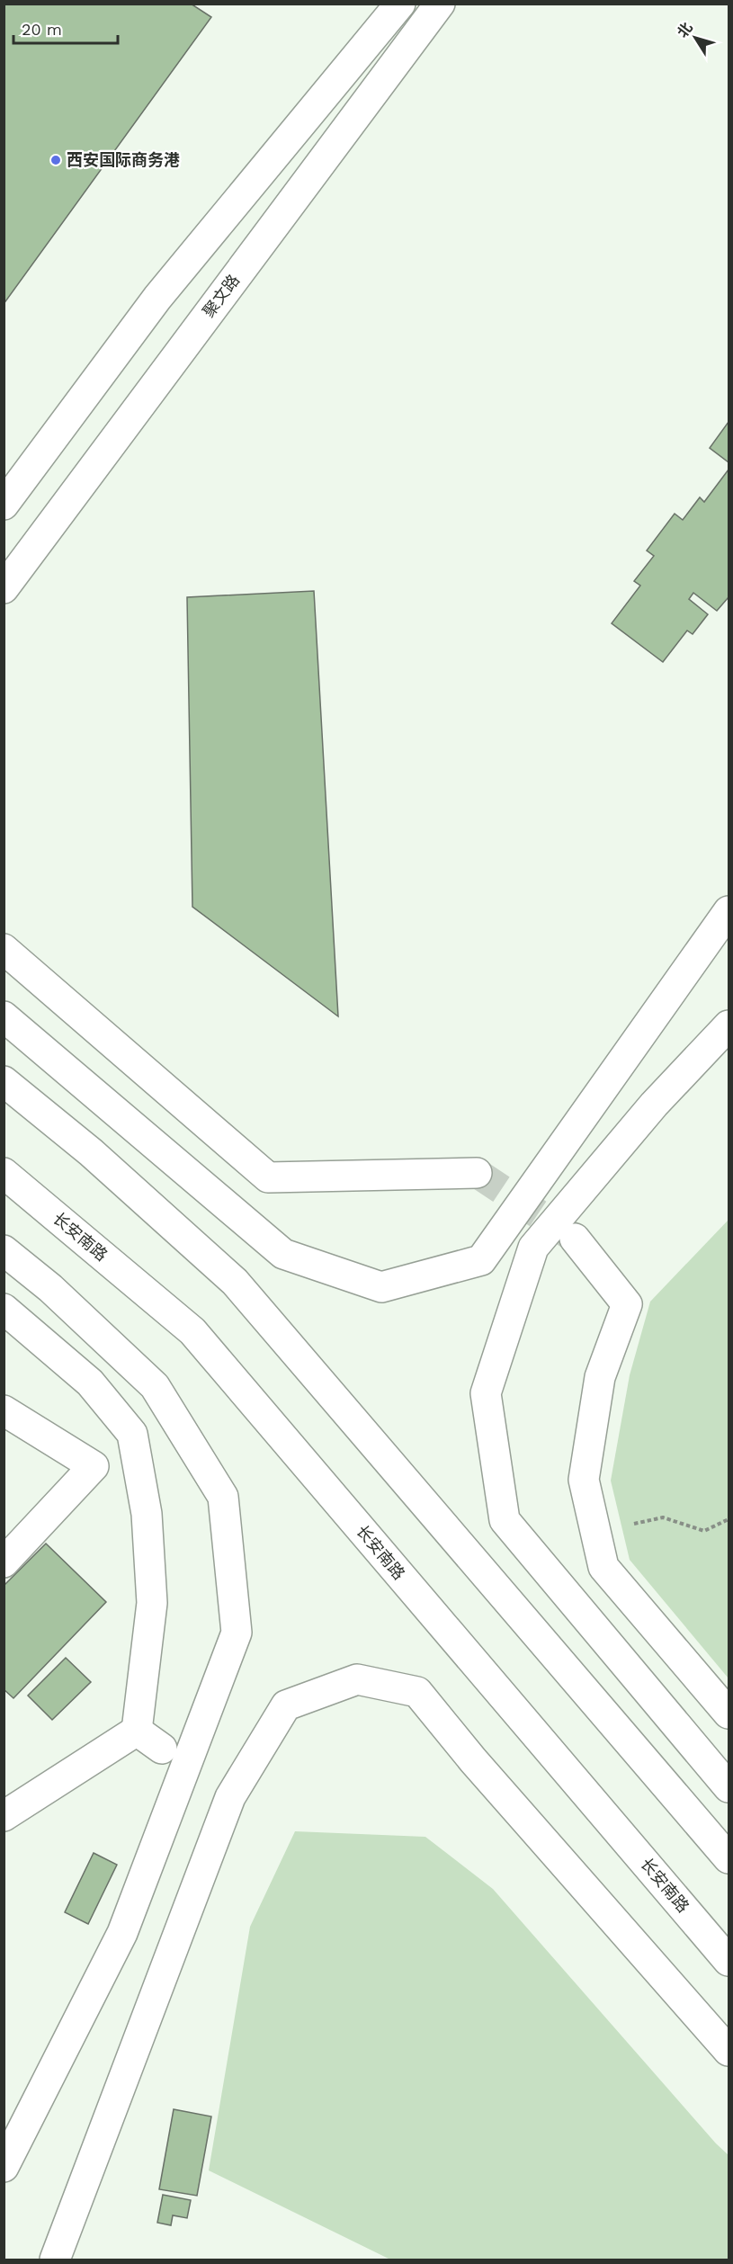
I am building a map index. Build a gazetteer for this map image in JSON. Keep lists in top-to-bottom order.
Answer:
{
  "streets": {
    "main road": ["聚文路", "长安南路"]
  },
  "places": ["西安国际商务港"],
  "scale_bar": "20 m",
  "north": "top left"
}
